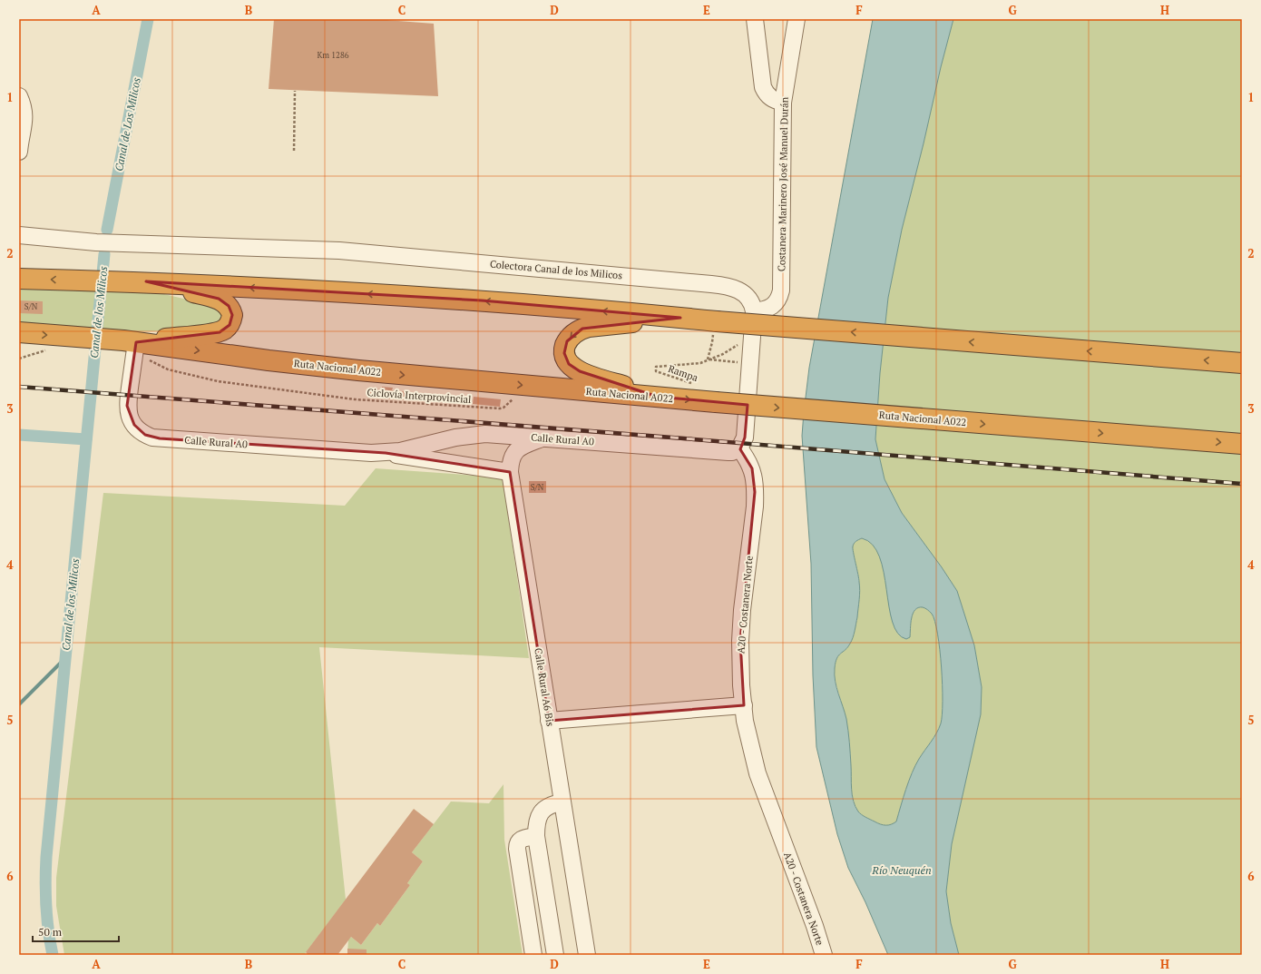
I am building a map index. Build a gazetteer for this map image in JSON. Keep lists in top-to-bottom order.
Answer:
{
  "streets": {
    "highway": ["Ruta Nacional A022"],
    "street": [
      "Costanera Marinero José Manuel Durán",
      "Colectora Canal de los Milicos",
      "Calle Rural A0",
      "A20 - Costanera Norte",
      "Calle Rural A6 Bis"
    ],
    "path": ["Rampa", "Ciclovía Interprovincial"]
  },
  "crossings": [
    ["Costanera Marinero José Manuel Durán", "Colectora Canal de los Milicos"],
    ["Ruta Nacional A022", "Ciclovía Interprovincial"],
    ["Ruta Nacional A022", "Calle Rural A0"],
    ["Ciclovía Interprovincial", "Calle Rural A0"],
    ["Calle Rural A0", "A20 - Costanera Norte"],
    ["Calle Rural A0", "Calle Rural A6 Bis"]
  ],
  "water": ["Canal de Los Milicos", "Canal de los Milicos", "Río Neuquén"],
  "house_numbers": ["Km 1286", "S/N", "S/N"],
  "scale_bar": "50 m",
  "grid": {
    "columns": [
      "A",
      "B",
      "C",
      "D",
      "E",
      "F",
      "G",
      "H"
    ],
    "rows": [
      "1",
      "2",
      "3",
      "4",
      "5",
      "6"
    ]
  }
}
